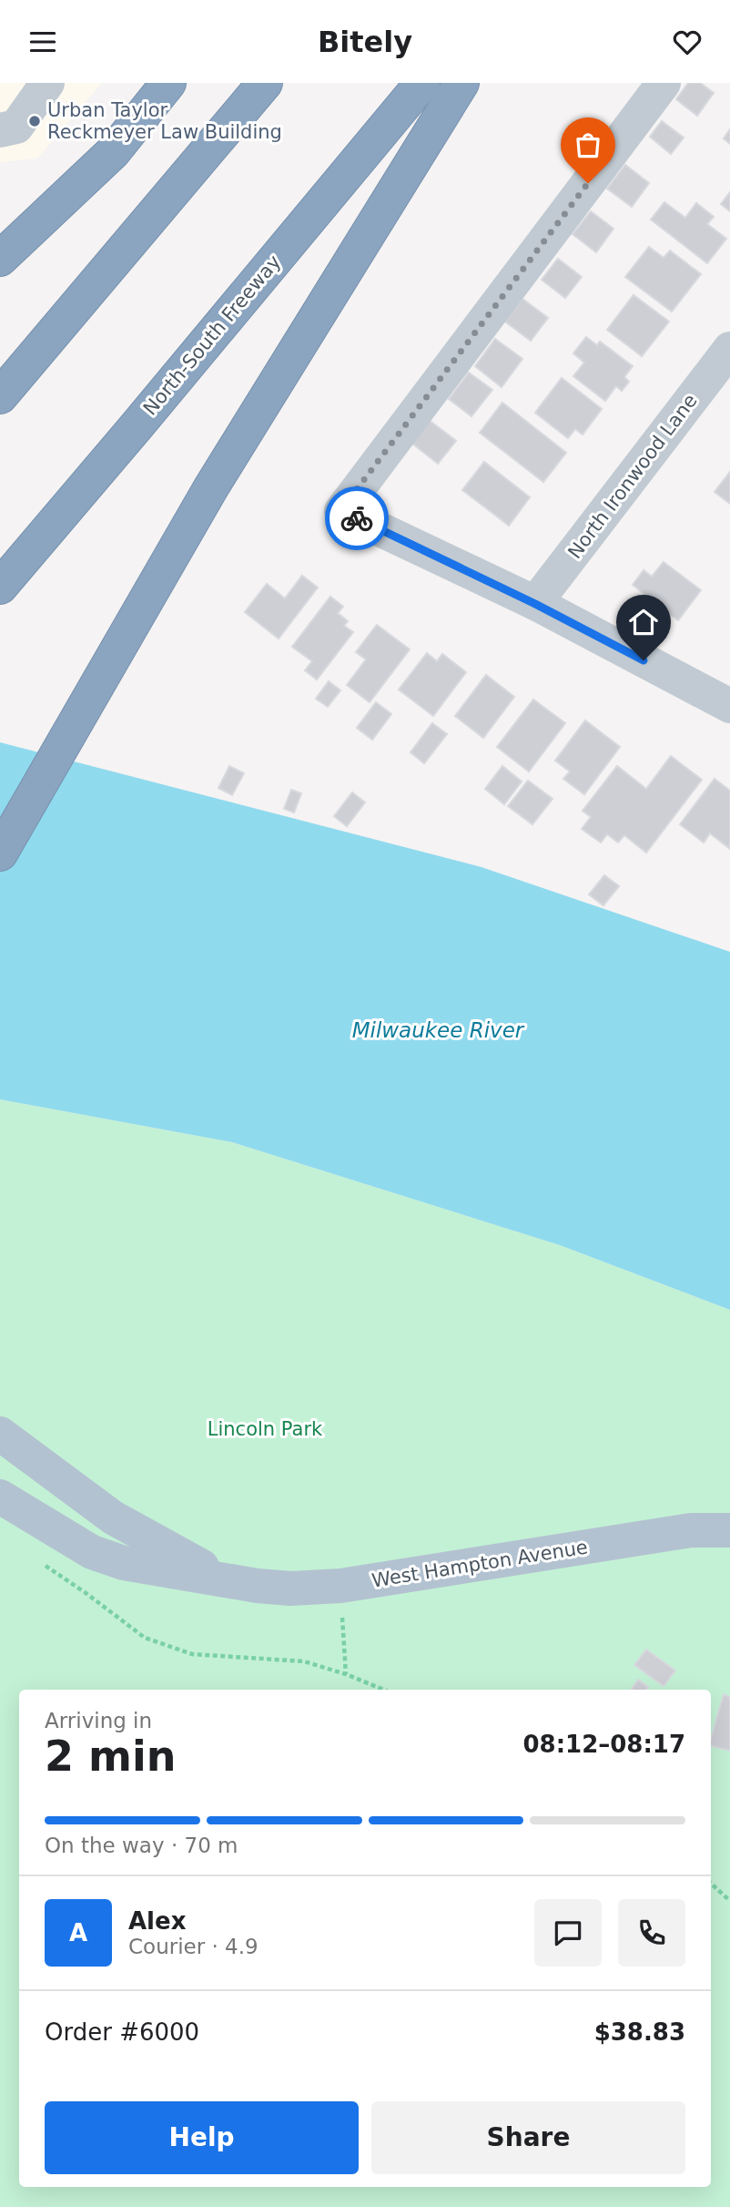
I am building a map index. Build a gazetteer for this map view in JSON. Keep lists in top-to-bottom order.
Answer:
{
  "streets": {
    "highway": ["North-South Freeway"],
    "main road": ["West Hampton Avenue"],
    "street": ["North Ironwood Lane"]
  },
  "water": ["Milwaukee River"],
  "parks": ["Lincoln Park"],
  "places": ["Urban Taylor Reckmeyer Law Building"],
  "page": {
    "header": "Bitely",
    "heading": ["2 min", "Arriving in", "08:12–08:17"],
    "panel": [
      "Alex",
      "Courier · 4.9",
      "Order #6000",
      "$38.83"
    ],
    "bar": "On the way · 70 m",
    "round": "A",
    "buttons": ["Help", "Share"]
  }
}
